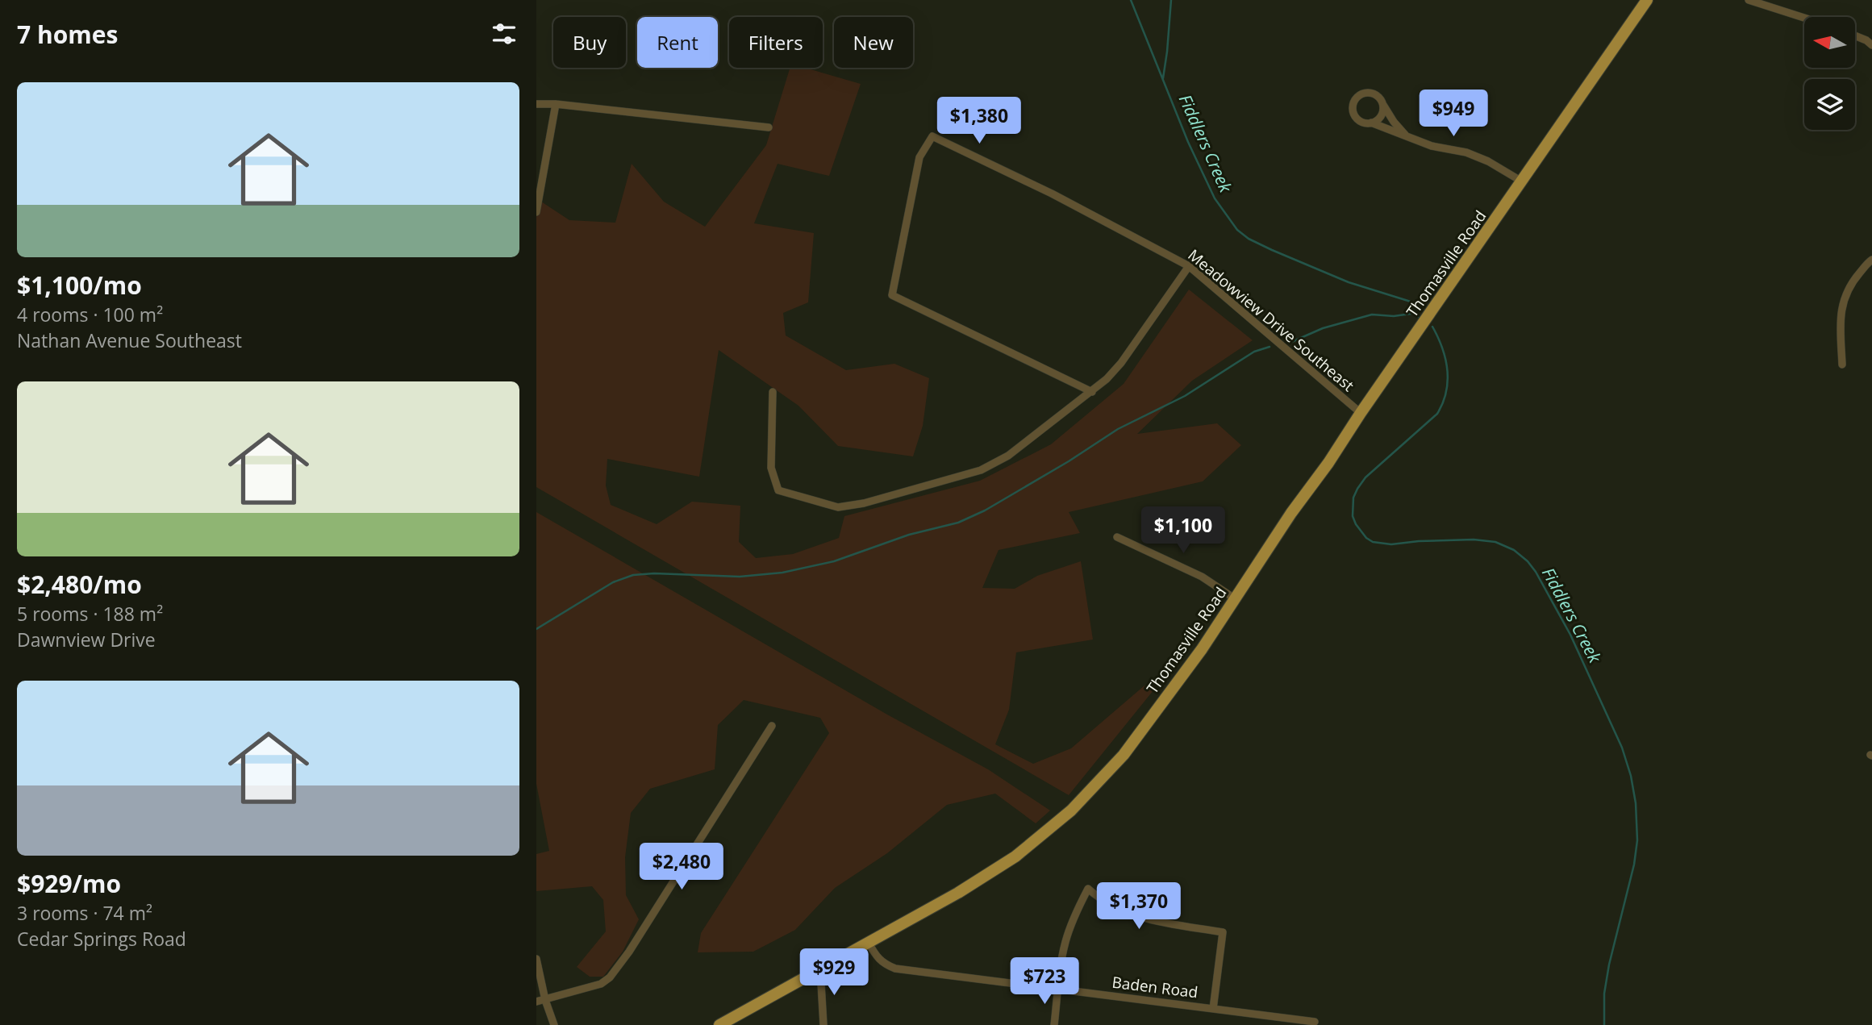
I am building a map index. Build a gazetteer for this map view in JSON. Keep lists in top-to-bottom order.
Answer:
{
  "streets": {
    "main road": ["Thomasville Road"],
    "street": ["Meadowview Drive Southeast", "Baden Road"]
  },
  "crossings": [
    ["Thomasville Road", "Meadowview Drive Southeast"],
    ["Thomasville Road", "Baden Road"]
  ],
  "water": ["Fiddlers Creek"],
  "north": "left",
  "page": {
    "heading": "7 homes",
    "chip": [
      "Buy",
      "Rent",
      "Filters",
      "New"
    ],
    "list": [
      {
        "name": "$1,100/mo",
        "note": "4 rooms · 100 m² · Nathan Avenue Southeast"
      },
      {
        "name": "$2,480/mo",
        "note": "5 rooms · 188 m² · Dawnview Drive"
      },
      {
        "name": "$929/mo",
        "note": "3 rooms · 74 m² · Cedar Springs Road"
      }
    ],
    "price": [
      "$949",
      "$1,380",
      "$1,100",
      "$2,480",
      "$1,370",
      "$929",
      "$723"
    ]
  }
}
